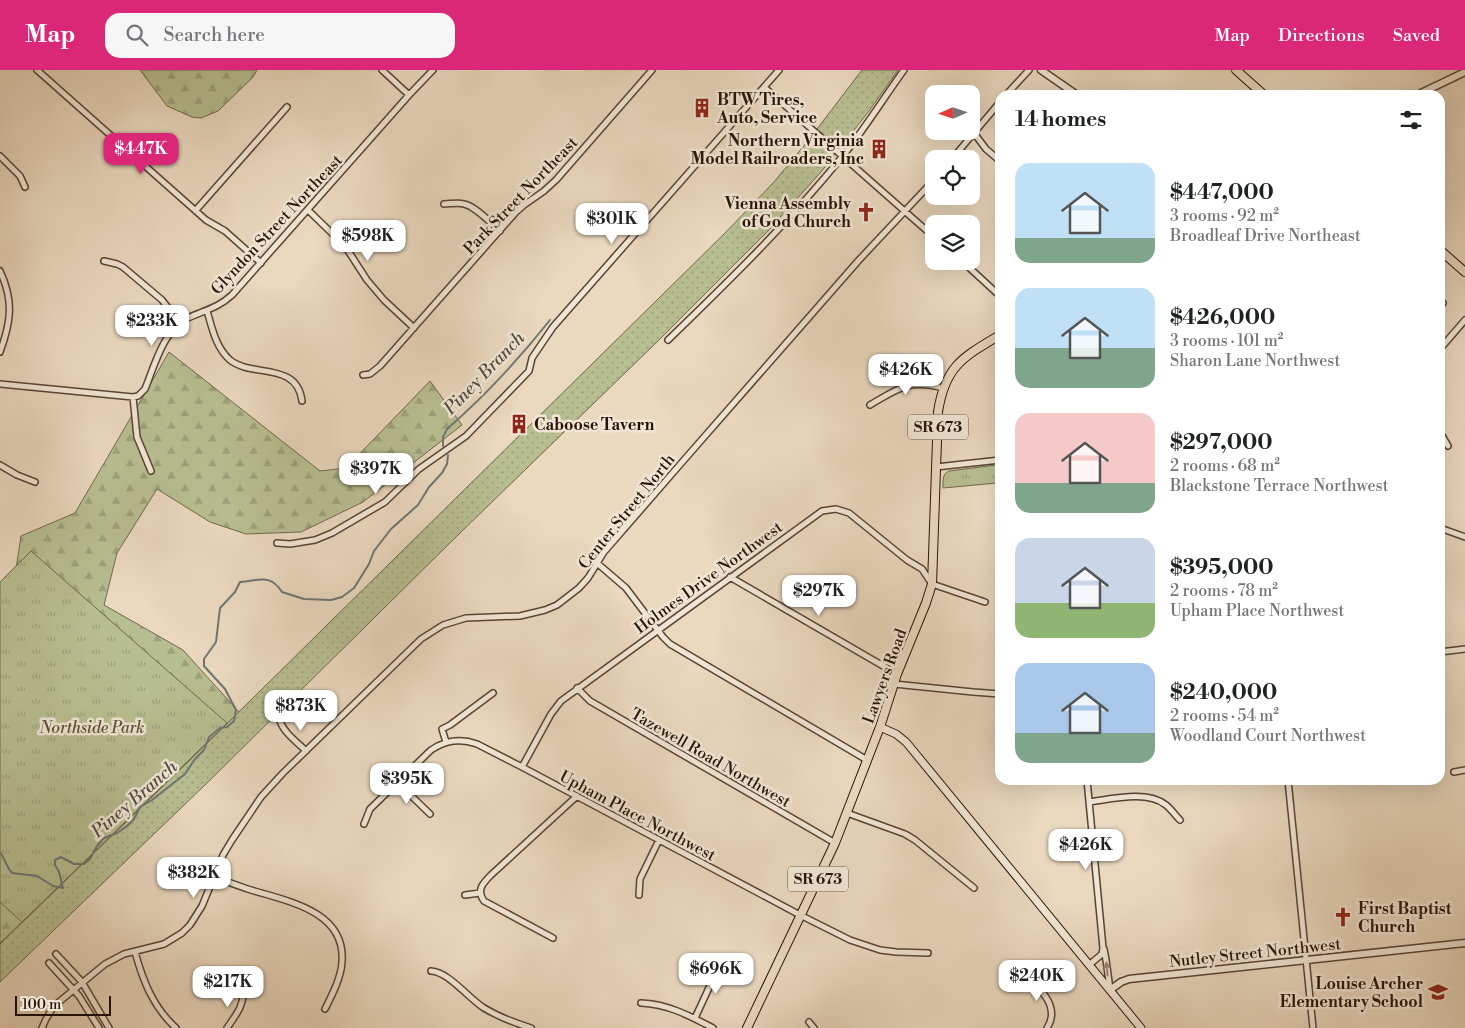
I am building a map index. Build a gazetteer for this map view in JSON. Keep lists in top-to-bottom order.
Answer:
{
  "streets": {
    "main road": ["SR 673", "Lawyers Road"],
    "street": [
      "Park Street Northeast",
      "Glyndon Street Northeast",
      "Center Street North",
      "Holmes Drive Northwest",
      "Tazewell Road Northwest",
      "Upham Place Northwest",
      "Nutley Street Northwest"
    ]
  },
  "crossings": [
    ["Holmes Drive Northwest", "Lawyers Road"],
    ["Holmes Drive Northwest", "Tazewell Road Northwest"],
    ["Holmes Drive Northwest", "Upham Place Northwest"],
    ["Lawyers Road", "Tazewell Road Northwest"],
    ["Lawyers Road", "Upham Place Northwest"]
  ],
  "water": ["Piney Branch"],
  "parks": ["Northside Park"],
  "places": {
    "building": ["BTW Tires, Auto, Service", "Northern Virginia Model Railroaders, Inc", "Caboose Tavern"],
    "church": ["Vienna Assembly of God Church", "First Baptist Church"],
    "school or university": ["Louise Archer Elementary School"]
  },
  "scale_bar": "100 m",
  "north": "left",
  "page": {
    "header": "Map",
    "search": "Search here",
    "nav": ["Map", "Directions", "Saved"],
    "heading": "14 homes",
    "price": [
      "$447K",
      "$301K",
      "$598K",
      "$233K",
      "$426K",
      "$397K",
      "$297K",
      "$873K",
      "$395K",
      "$426K",
      "$382K",
      "$696K",
      "$240K",
      "$217K"
    ],
    "list": [
      {
        "name": "$447,000",
        "note": "3 rooms · 92 m² · Broadleaf Drive Northeast"
      },
      {
        "name": "$426,000",
        "note": "3 rooms · 101 m² · Sharon Lane Northwest"
      },
      {
        "name": "$297,000",
        "note": "2 rooms · 68 m² · Blackstone Terrace Northwest"
      },
      {
        "name": "$395,000",
        "note": "2 rooms · 78 m² · Upham Place Northwest"
      },
      {
        "name": "$240,000",
        "note": "2 rooms · 54 m² · Woodland Court Northwest"
      }
    ],
    "scale": "100 m"
  }
}
